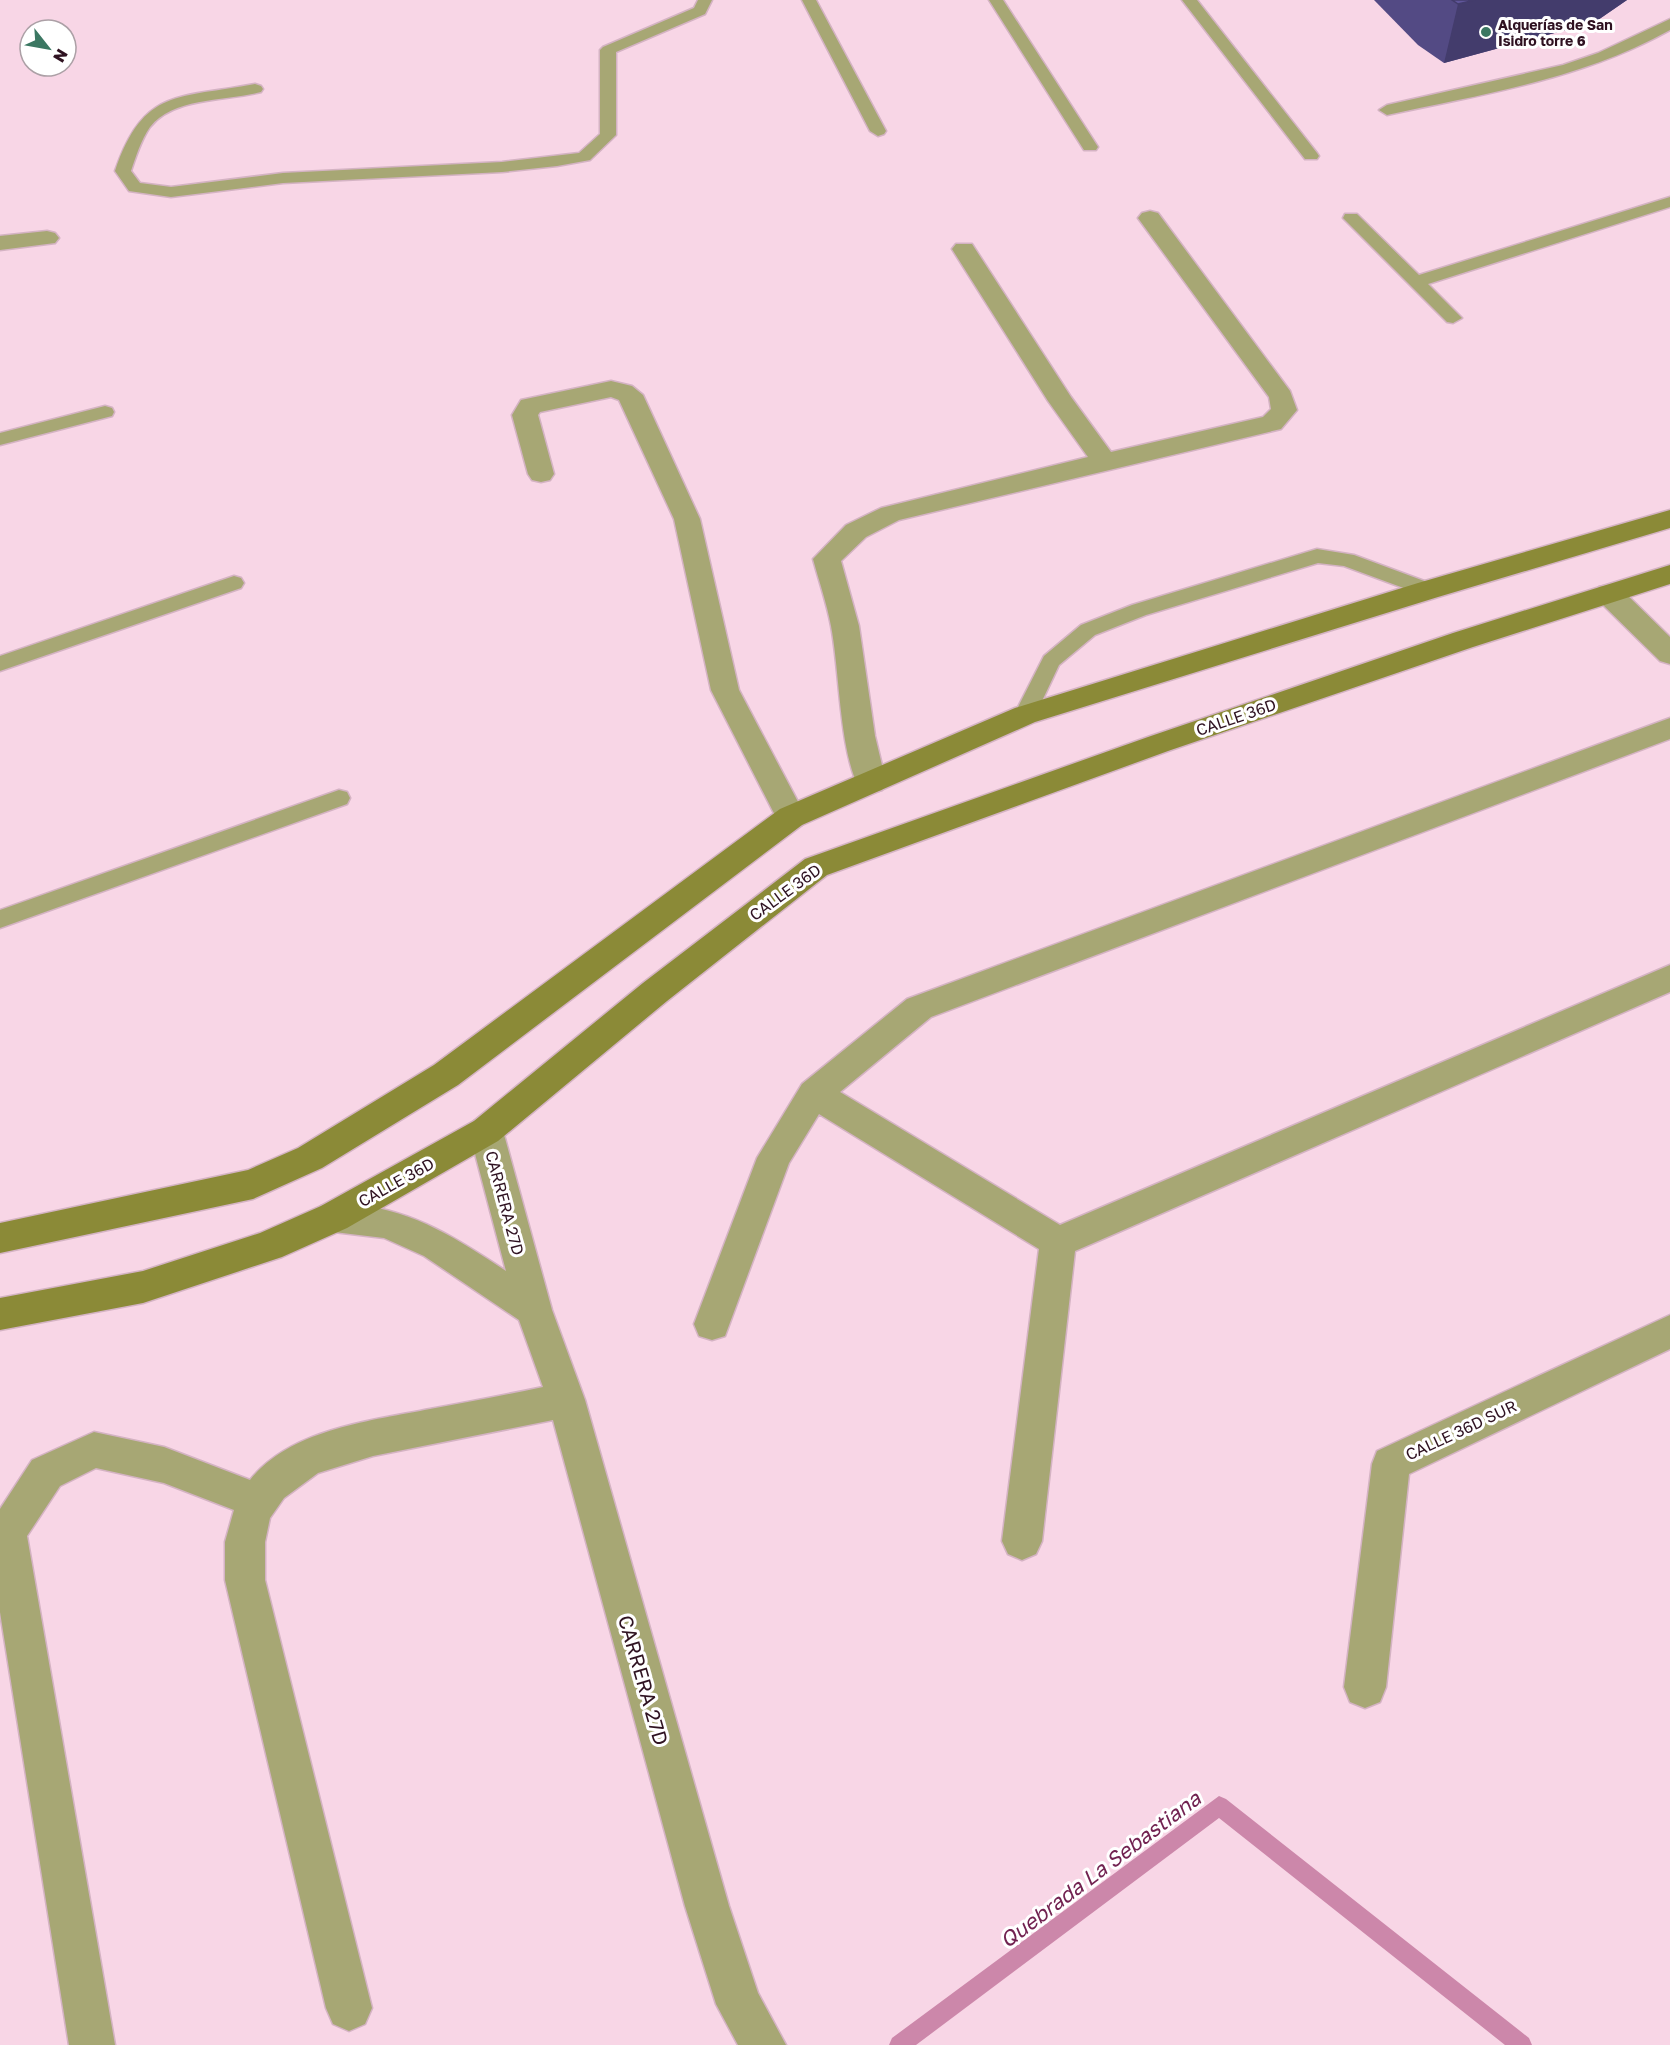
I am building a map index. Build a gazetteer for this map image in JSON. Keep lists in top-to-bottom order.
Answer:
{
  "streets": {
    "main road": ["CALLE 36D"],
    "street": ["CARRERA 27D", "CALLE 36D SUR"]
  },
  "crossings": [
    ["CALLE 36D", "CARRERA 27D"]
  ],
  "water": ["Quebrada La Sebastiana"],
  "places": ["Alquerías de San Isidro torre 6"],
  "north": "bottom right"
}
